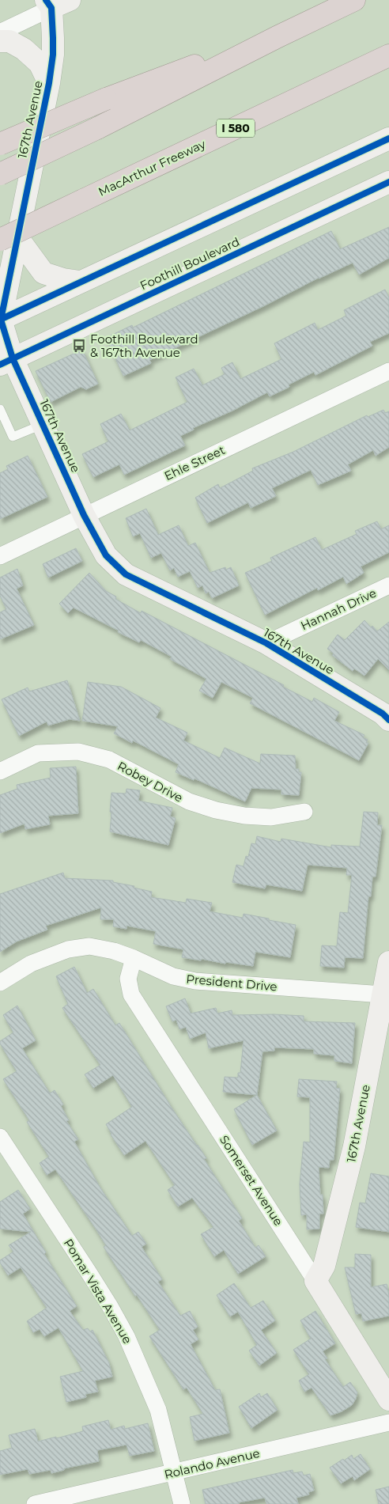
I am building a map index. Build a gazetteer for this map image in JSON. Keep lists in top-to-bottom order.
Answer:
{
  "streets": {
    "highway": ["I 580", "MacArthur Freeway"],
    "street": [
      "167th Avenue",
      "Foothill Boulevard",
      "Ehle Street",
      "Hannah Drive",
      "Robey Drive",
      "President Drive",
      "Somerset Avenue",
      "Pomar Vista Avenue",
      "Rolando Avenue"
    ]
  },
  "crossings": [
    ["167th Avenue", "MacArthur Freeway"],
    ["167th Avenue", "Foothill Boulevard"],
    ["167th Avenue", "Ehle Street"],
    ["167th Avenue", "Hannah Drive"],
    ["167th Avenue", "President Drive"],
    ["167th Avenue", "Somerset Avenue"],
    ["President Drive", "Somerset Avenue"],
    ["Pomar Vista Avenue", "Rolando Avenue"]
  ],
  "places": {
    "bus stop": ["Foothill Boulevard & 167th Avenue"]
  }
}
